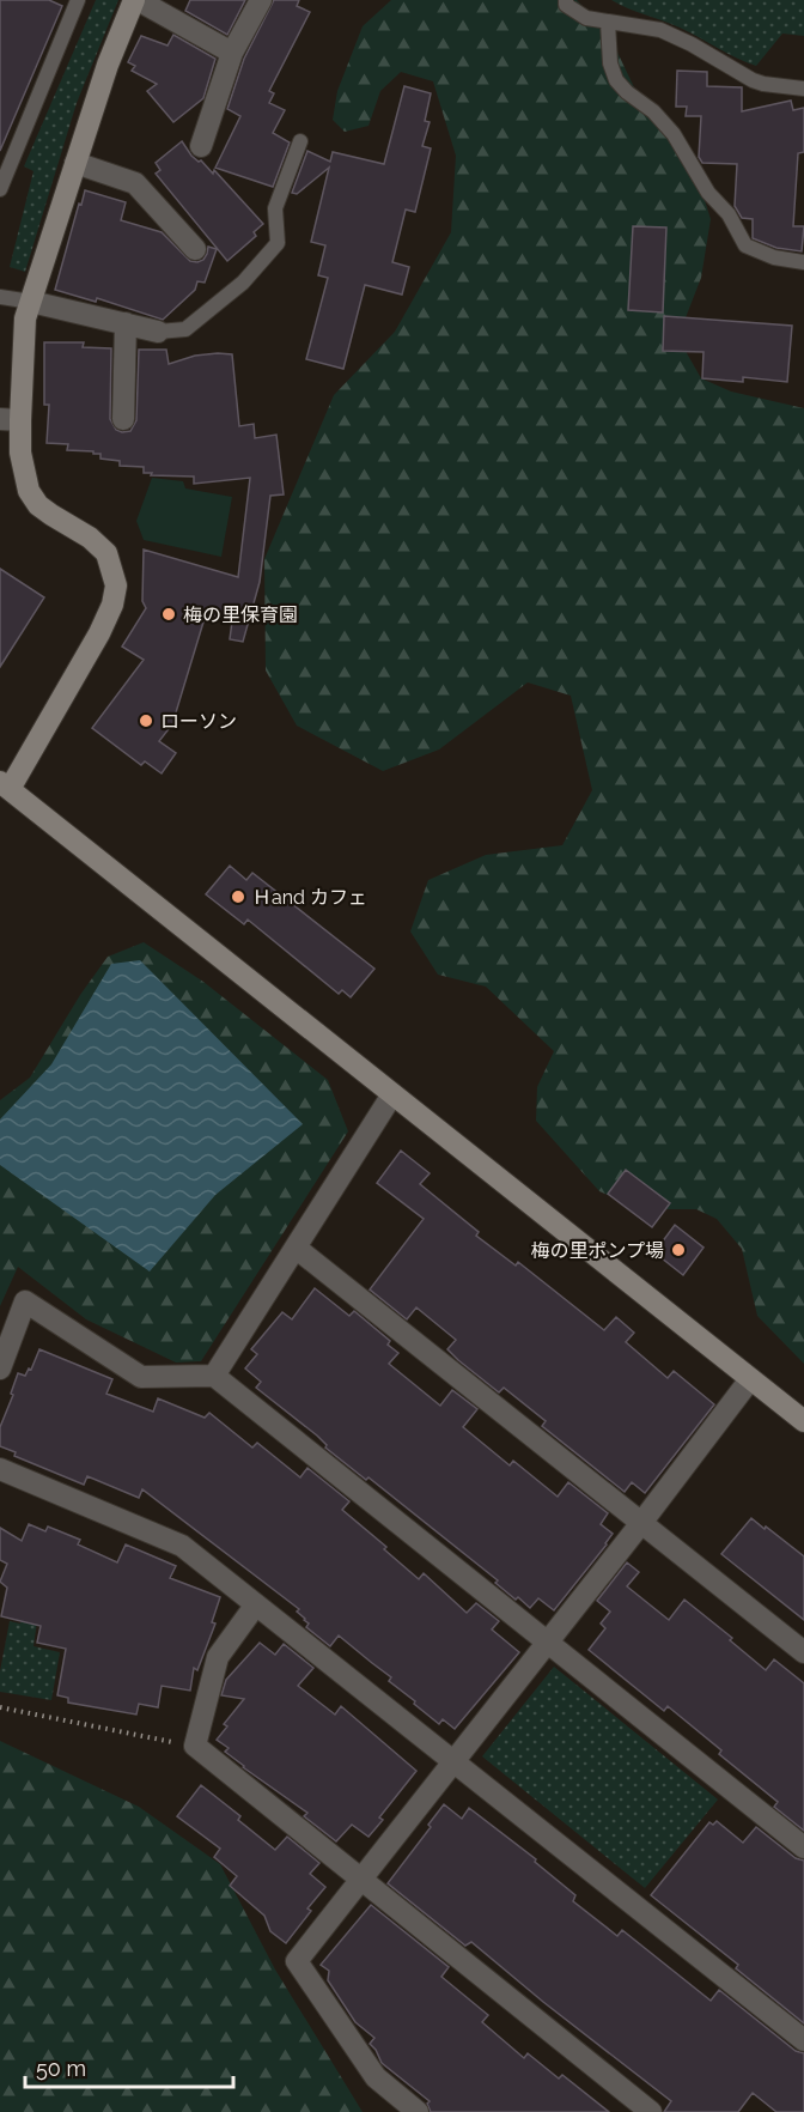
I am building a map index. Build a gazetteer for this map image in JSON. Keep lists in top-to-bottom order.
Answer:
{
  "places": [
    "梅の里保育園",
    "ローソン",
    "Ｈand カフェ",
    "梅の里ポンプ場"
  ],
  "scale_bar": "50 m"
}
